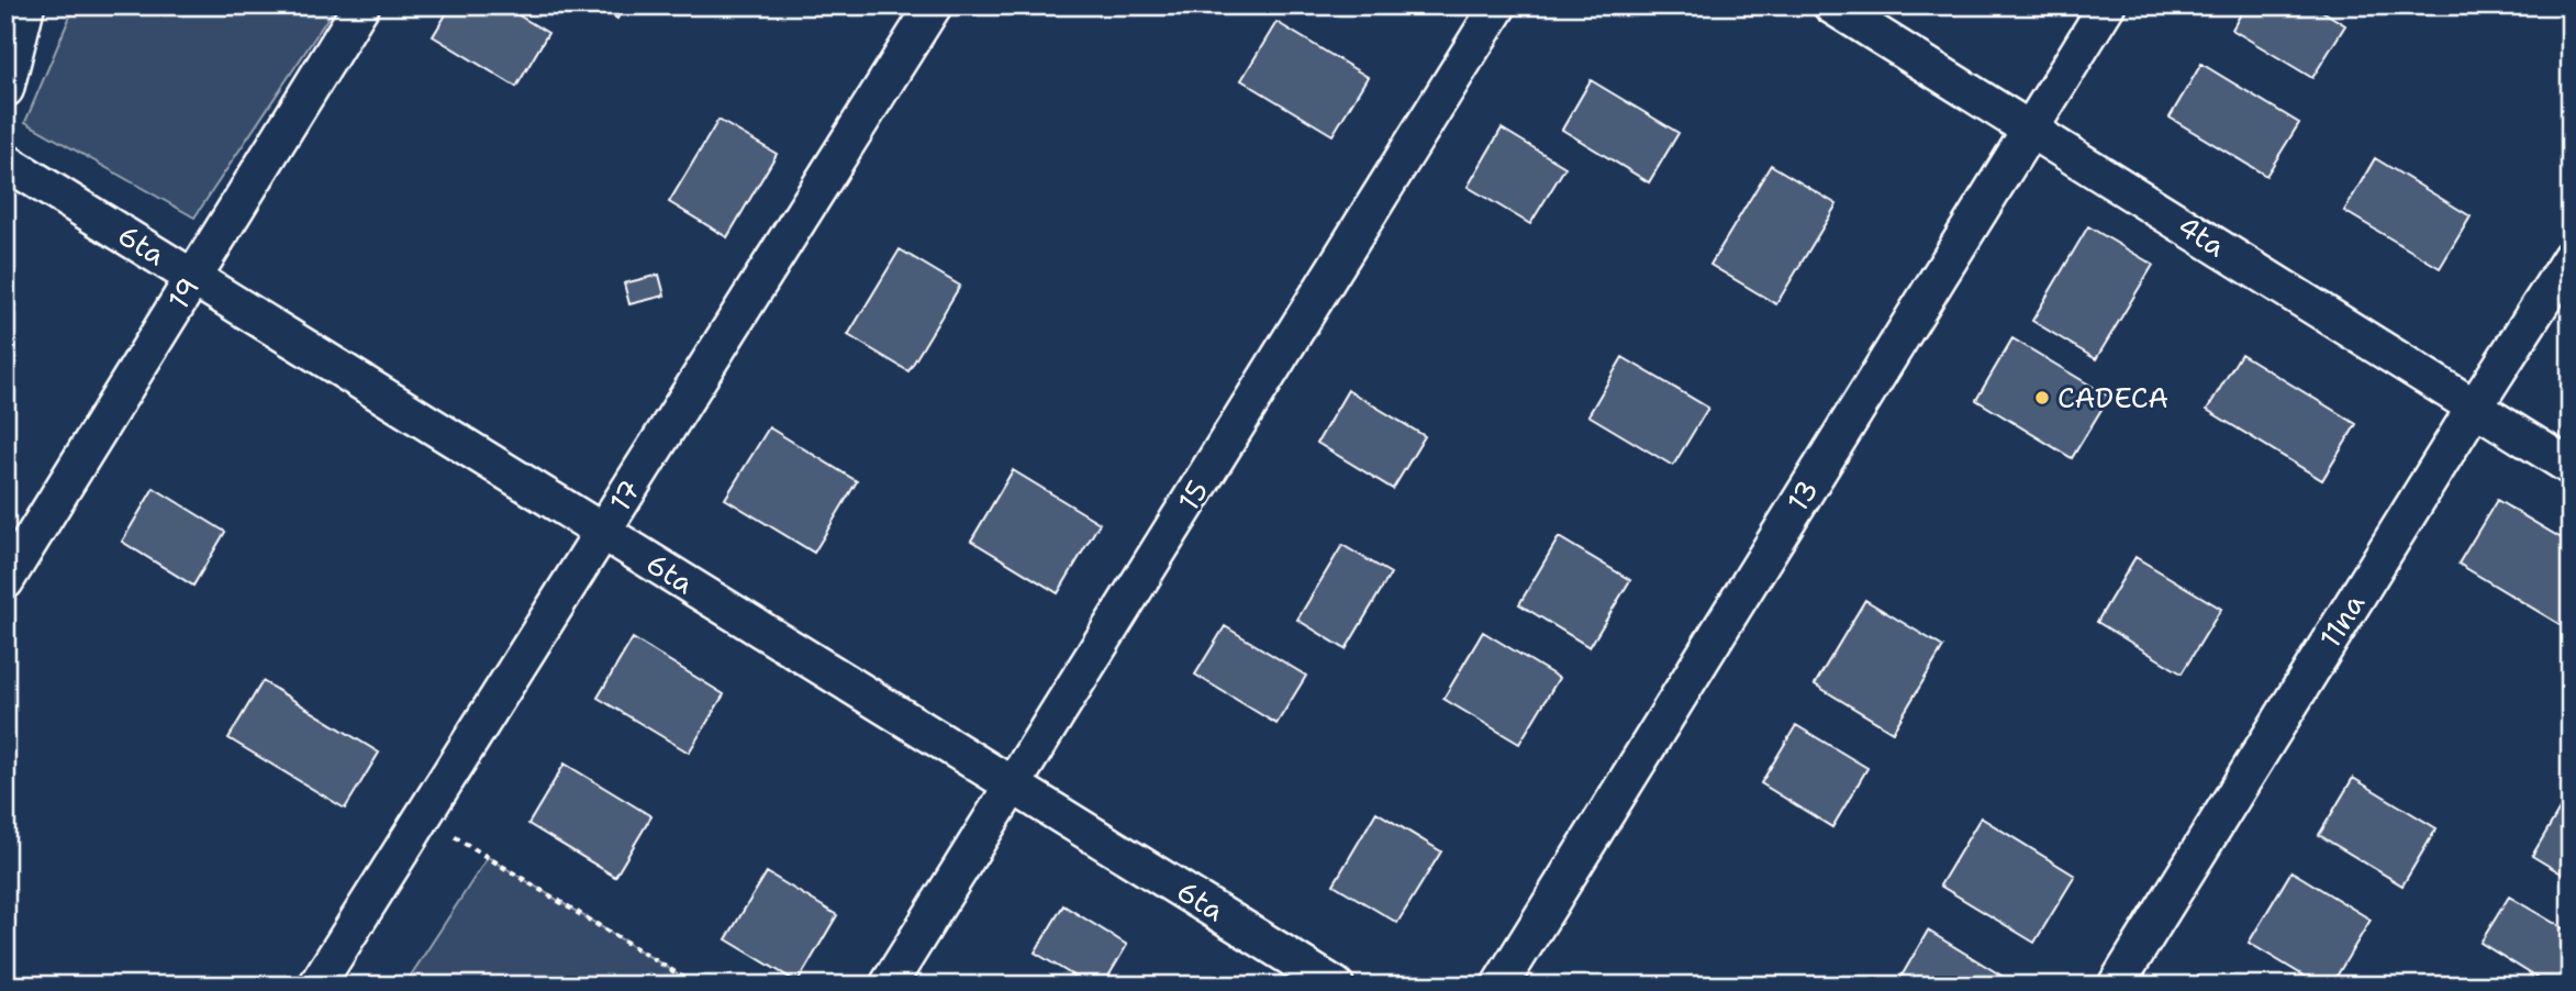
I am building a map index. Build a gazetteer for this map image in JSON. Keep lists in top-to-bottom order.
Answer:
{
  "streets": {
    "street": [
      "4ta",
      "6ta",
      "19",
      "17",
      "15",
      "13",
      "11na"
    ]
  },
  "crossings": [
    ["4ta", "13"],
    ["4ta", "11na"],
    ["6ta", "19"],
    ["6ta", "17"],
    ["6ta", "15"]
  ],
  "places": ["CADECA"]
}
